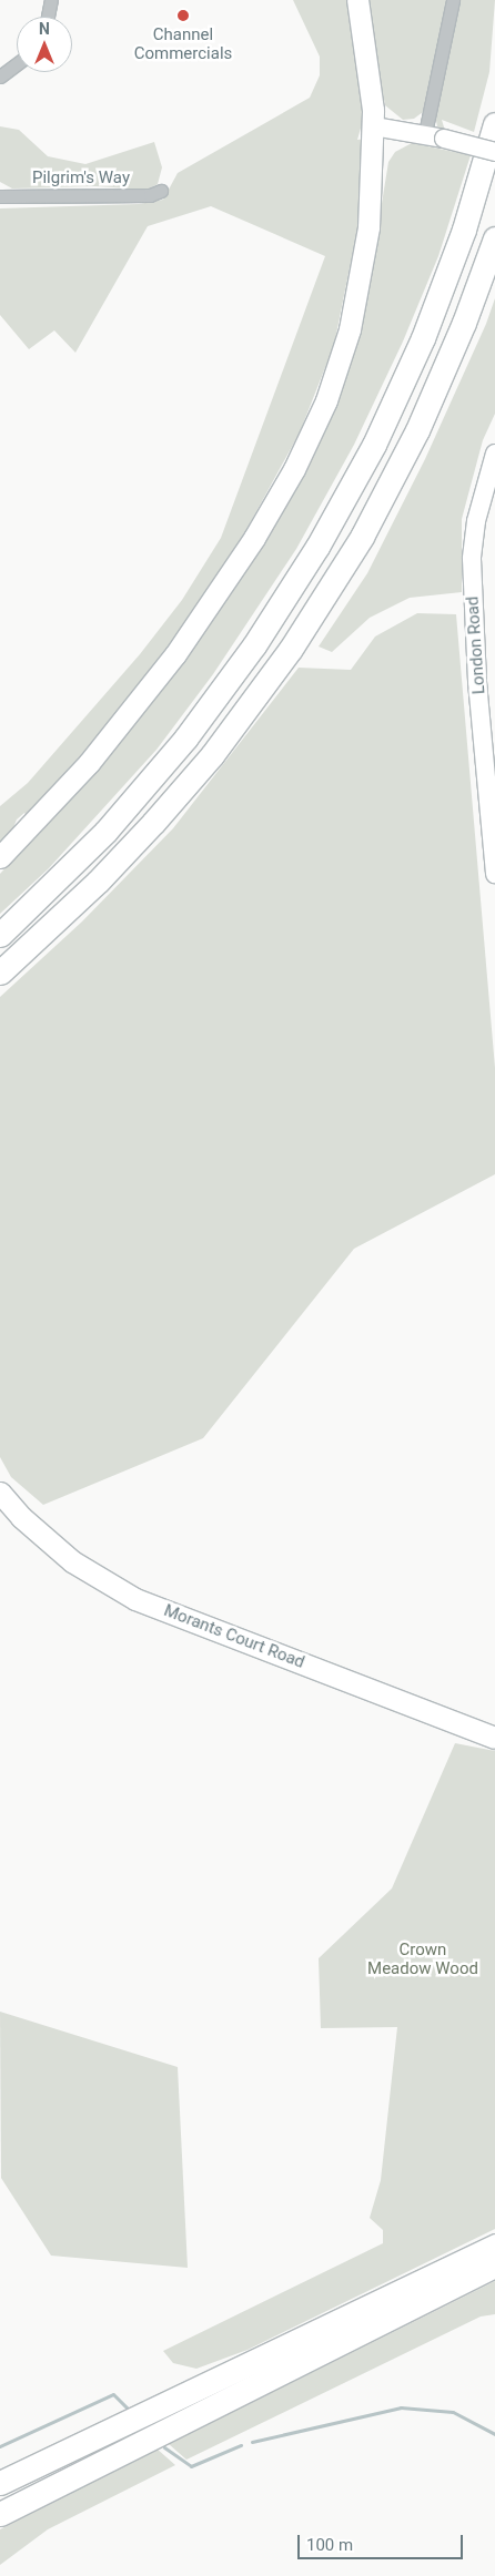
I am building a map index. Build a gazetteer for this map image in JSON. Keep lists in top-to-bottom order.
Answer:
{
  "streets": {
    "main road": ["Morants Court Road"],
    "street": ["Pilgrim's Way", "London Road"]
  },
  "parks": ["Crown Meadow Wood"],
  "places": ["Channel Commercials"],
  "scale_bar": "100 m",
  "north": "top"
}
